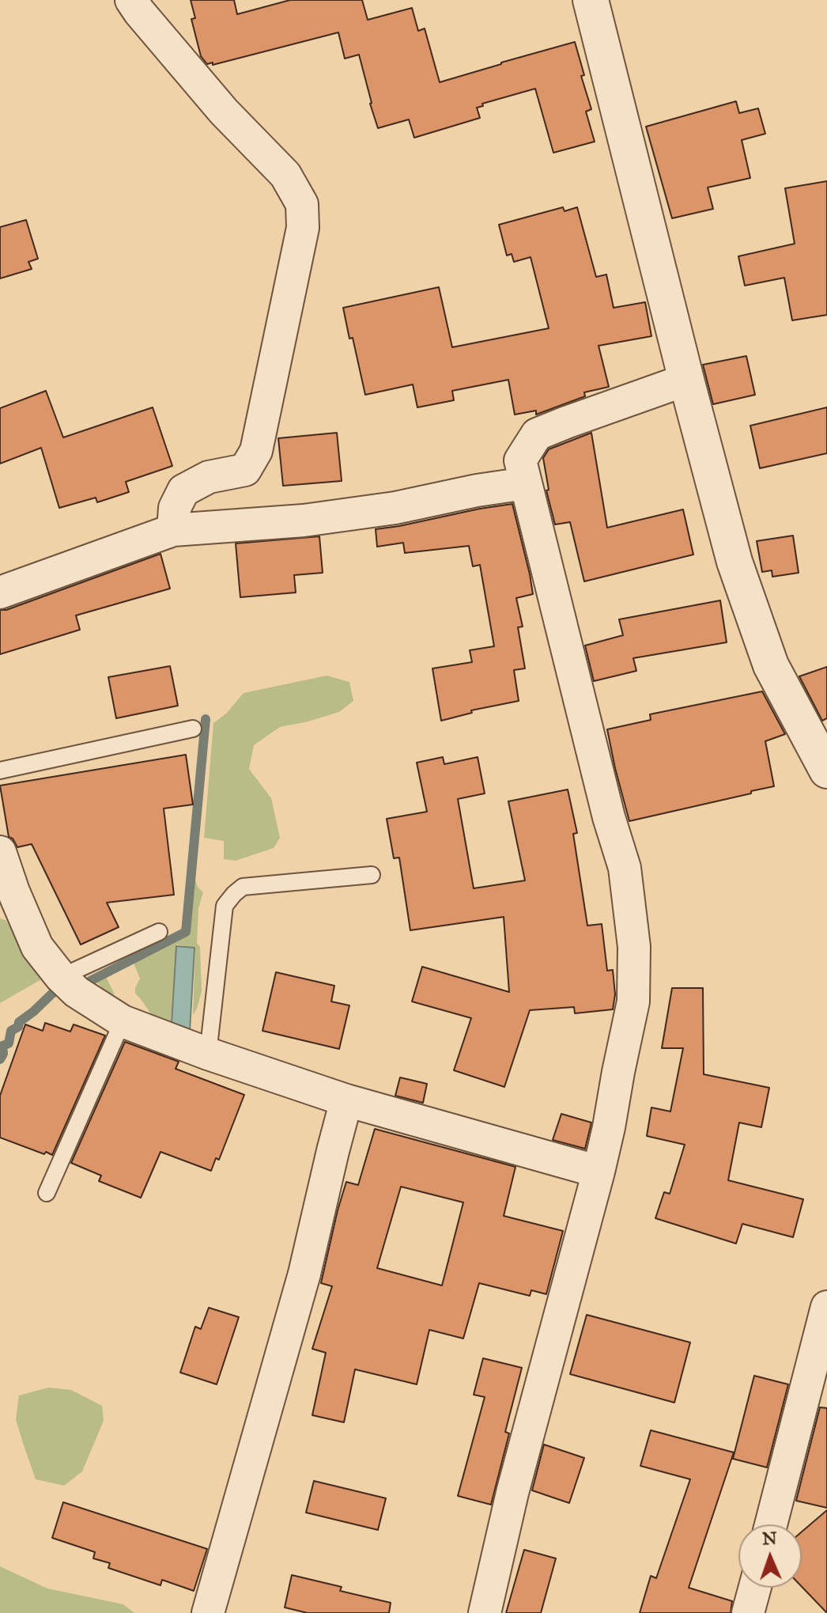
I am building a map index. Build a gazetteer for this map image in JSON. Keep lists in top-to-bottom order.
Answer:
{
  "north": "top"
}
